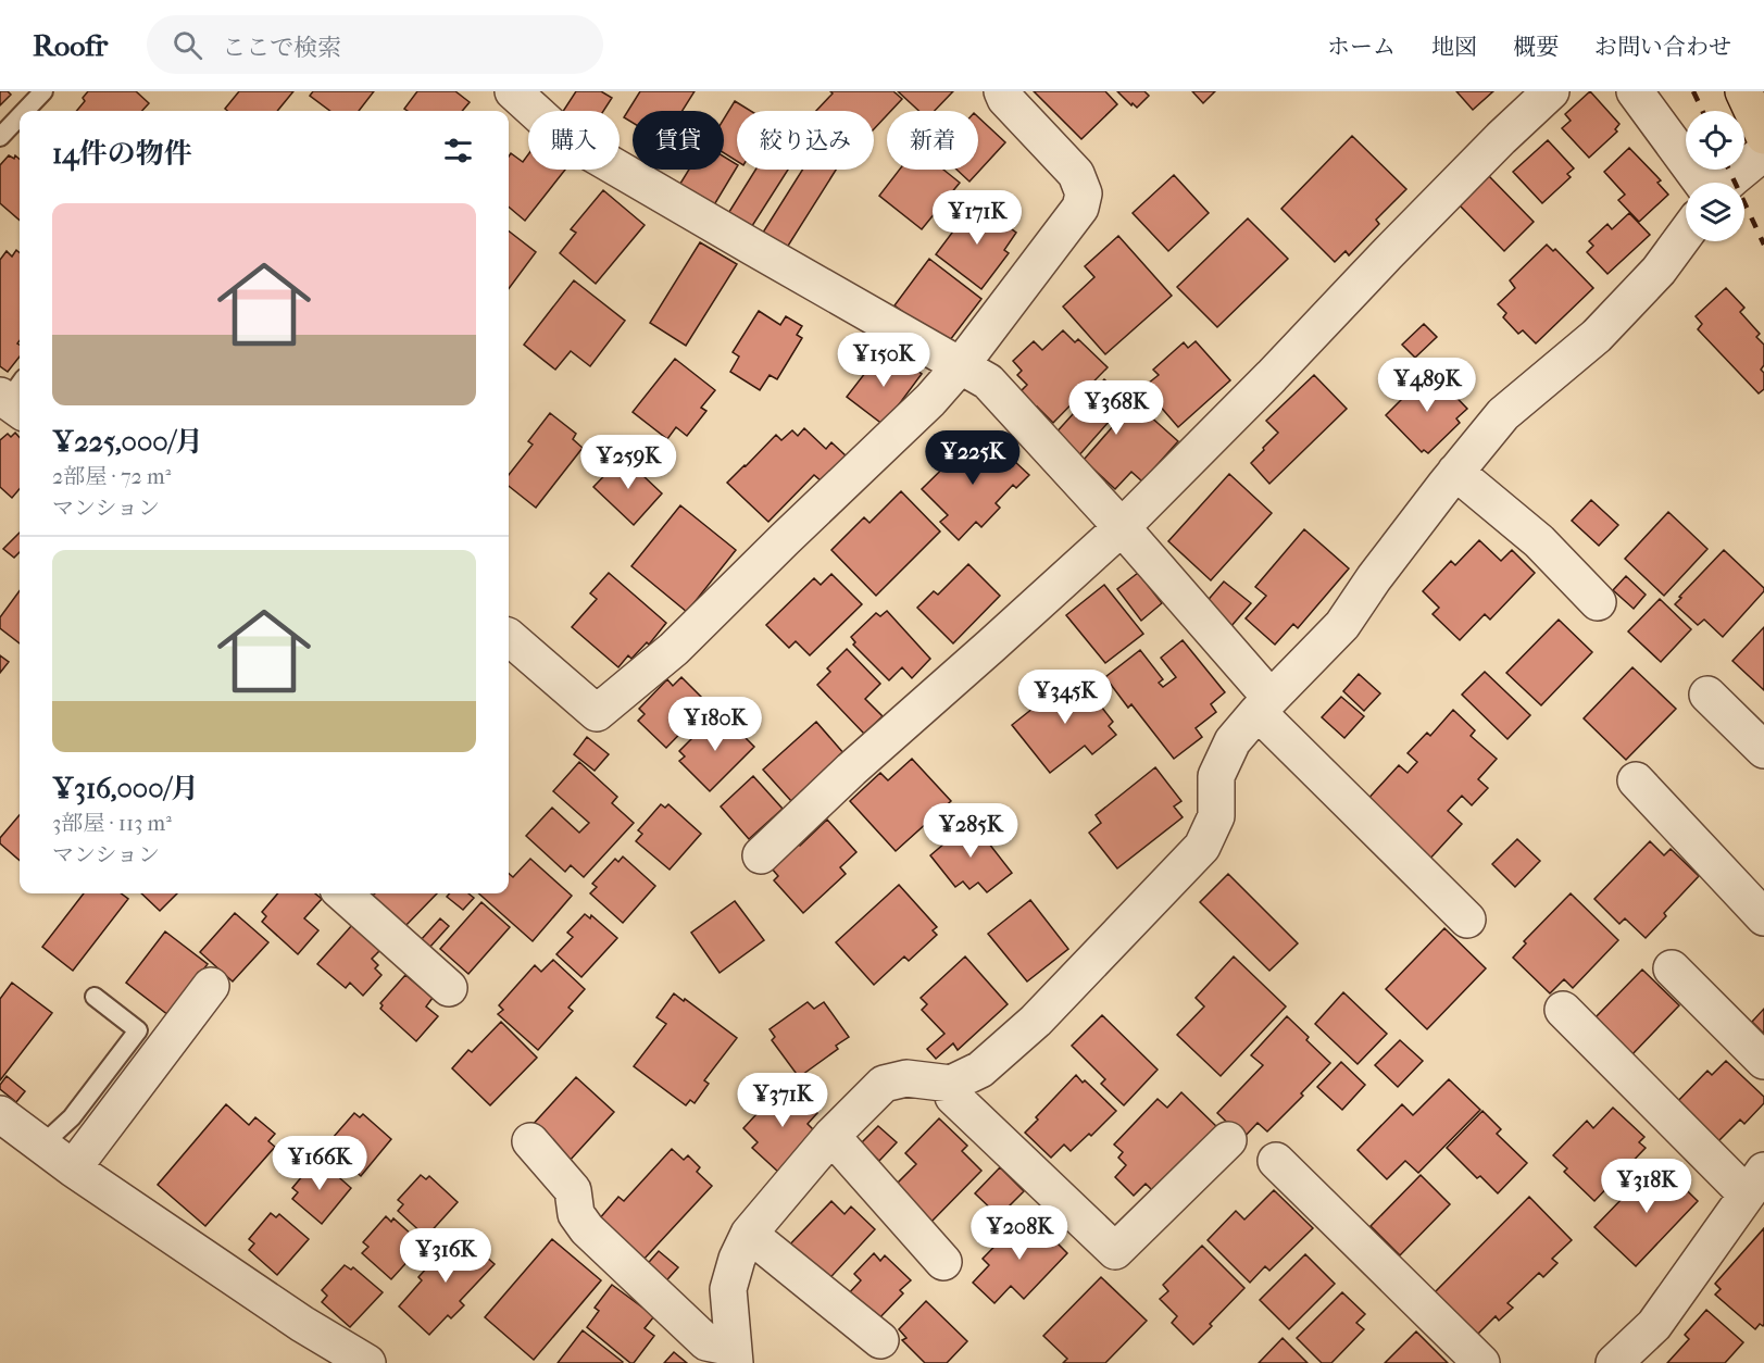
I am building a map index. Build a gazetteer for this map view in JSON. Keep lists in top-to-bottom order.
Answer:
{
  "page": {
    "header": "Roofr",
    "search": "ここで検索",
    "nav": [
      "ホーム",
      "地図",
      "概要",
      "お問い合わせ"
    ],
    "chip": [
      "購入",
      "賃貸",
      "絞り込み",
      "新着"
    ],
    "heading": "14件の物件",
    "list": [
      {
        "name": "¥225,000/月",
        "note": "2部屋 · 72 m² · マンション"
      },
      {
        "name": "¥316,000/月",
        "note": "3部屋 · 113 m² · マンション"
      }
    ],
    "price": [
      "¥171K",
      "¥150K",
      "¥489K",
      "¥368K",
      "¥225K",
      "¥259K",
      "¥345K",
      "¥180K",
      "¥285K",
      "¥371K",
      "¥166K",
      "¥318K",
      "¥208K",
      "¥316K"
    ]
  }
}
